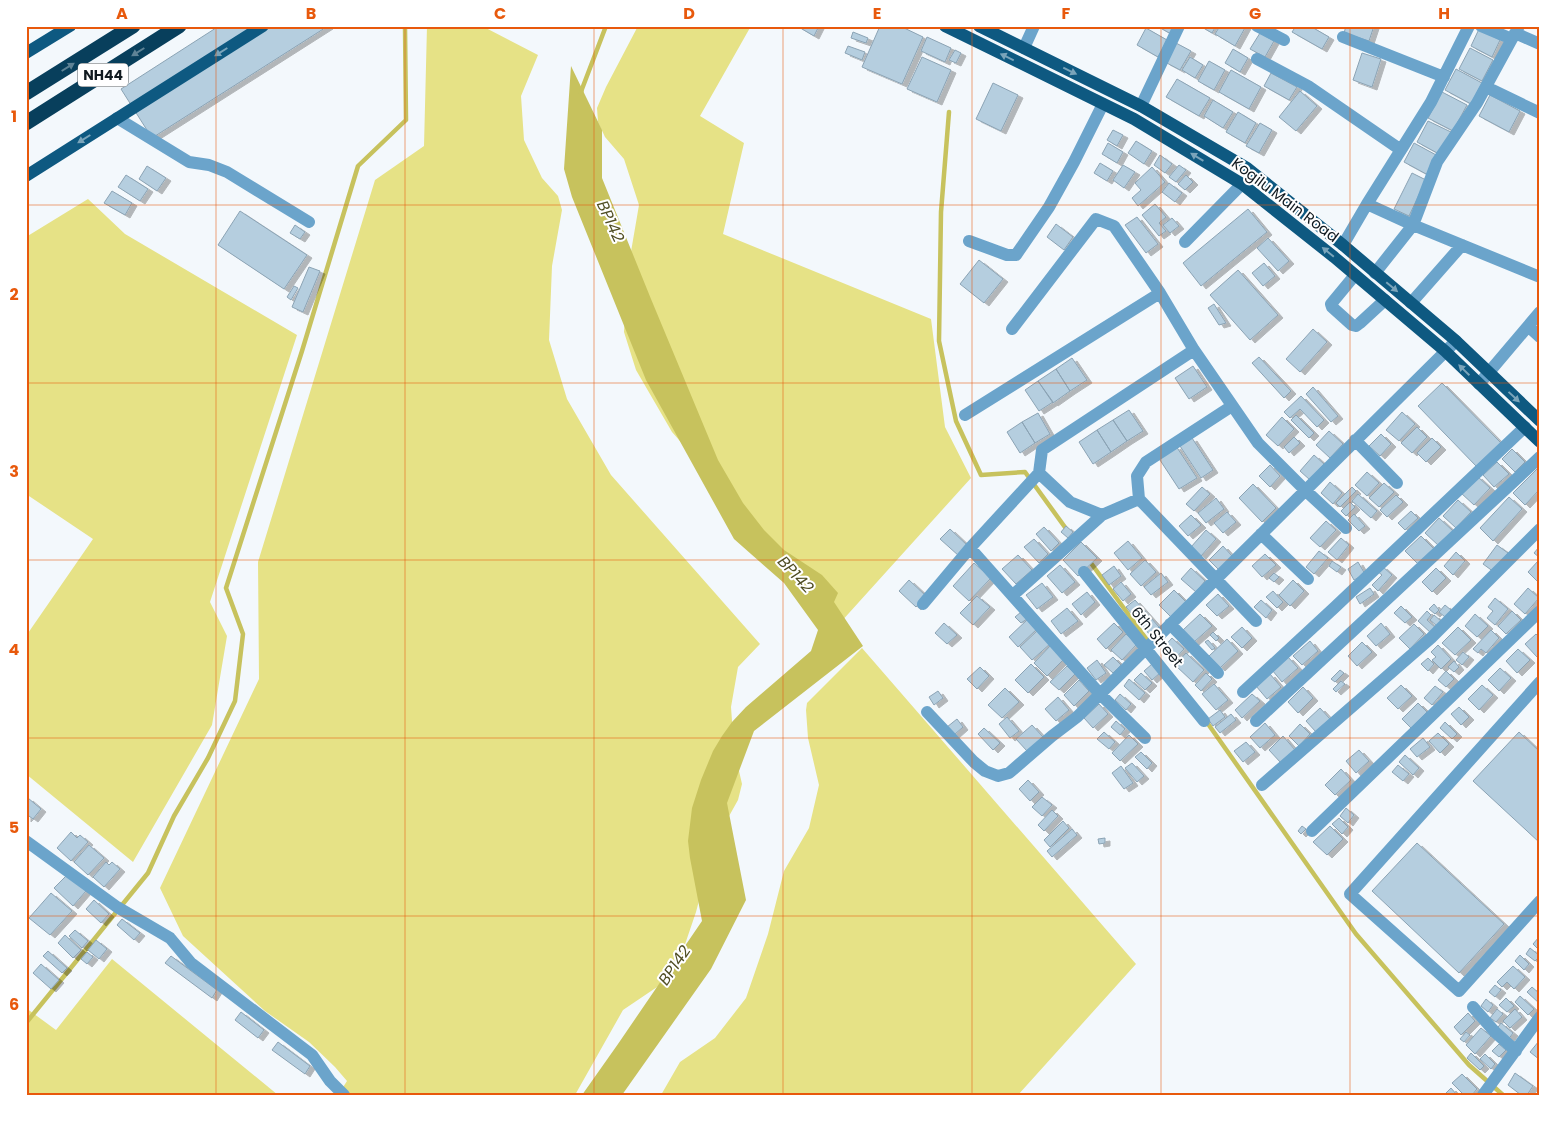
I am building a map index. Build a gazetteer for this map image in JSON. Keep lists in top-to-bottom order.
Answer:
{
  "streets": {
    "highway": ["NH44"],
    "main road": ["Kogilu Main Road"],
    "street": ["6th Street"]
  },
  "water": ["BP142"],
  "grid": {
    "columns": [
      "A",
      "B",
      "C",
      "D",
      "E",
      "F",
      "G",
      "H"
    ],
    "rows": [
      "1",
      "2",
      "3",
      "4",
      "5",
      "6"
    ]
  }
}
